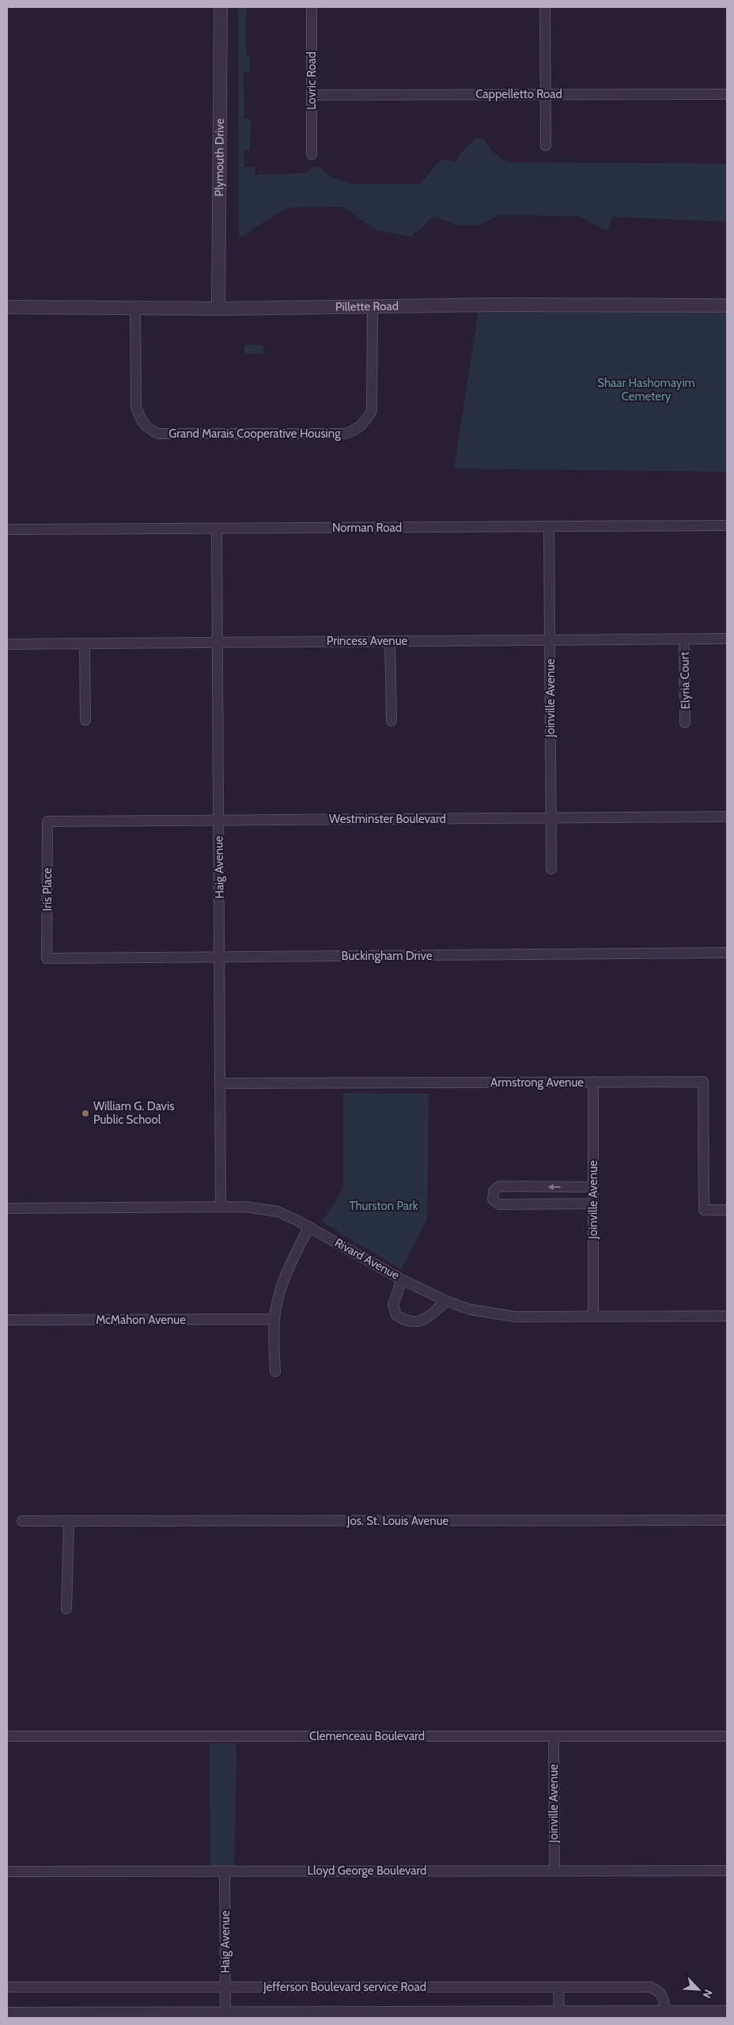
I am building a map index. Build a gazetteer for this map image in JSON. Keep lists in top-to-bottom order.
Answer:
{
  "streets": {
    "street": [
      "Lovric Road",
      "Cappelletto Road",
      "Plymouth Drive",
      "Pillette Road",
      "Grand Marais Cooperative Housing",
      "Norman Road",
      "Princess Avenue",
      "Elyria Court",
      "Joinville Avenue",
      "Westminster Boulevard",
      "Haig Avenue",
      "Iris Place",
      "Buckingham Drive",
      "Armstrong Avenue",
      "Rivard Avenue",
      "McMahon Avenue",
      "Jos. St. Louis Avenue",
      "Clemenceau Boulevard",
      "Lloyd George Boulevard",
      "Jefferson Boulevard service Road"
    ]
  },
  "crossings": [
    ["Lovric Road", "Cappelletto Road"],
    ["Plymouth Drive", "Pillette Road"],
    ["Pillette Road", "Grand Marais Cooperative Housing"],
    ["Norman Road", "Joinville Avenue"],
    ["Norman Road", "Haig Avenue"],
    ["Princess Avenue", "Elyria Court"],
    ["Princess Avenue", "Joinville Avenue"],
    ["Princess Avenue", "Haig Avenue"],
    ["Joinville Avenue", "Westminster Boulevard"],
    ["Joinville Avenue", "Armstrong Avenue"],
    ["Joinville Avenue", "Rivard Avenue"],
    ["Joinville Avenue", "Clemenceau Boulevard"],
    ["Joinville Avenue", "Lloyd George Boulevard"],
    ["Westminster Boulevard", "Haig Avenue"],
    ["Westminster Boulevard", "Iris Place"],
    ["Haig Avenue", "Buckingham Drive"],
    ["Haig Avenue", "Armstrong Avenue"],
    ["Haig Avenue", "Rivard Avenue"],
    ["Haig Avenue", "Lloyd George Boulevard"],
    ["Haig Avenue", "Jefferson Boulevard service Road"],
    ["Iris Place", "Buckingham Drive"]
  ],
  "parks": ["Shaar Hashomayim Cemetery", "Thurston Park"],
  "places": ["William G. Davis Public School"],
  "north": "bottom right"
}
